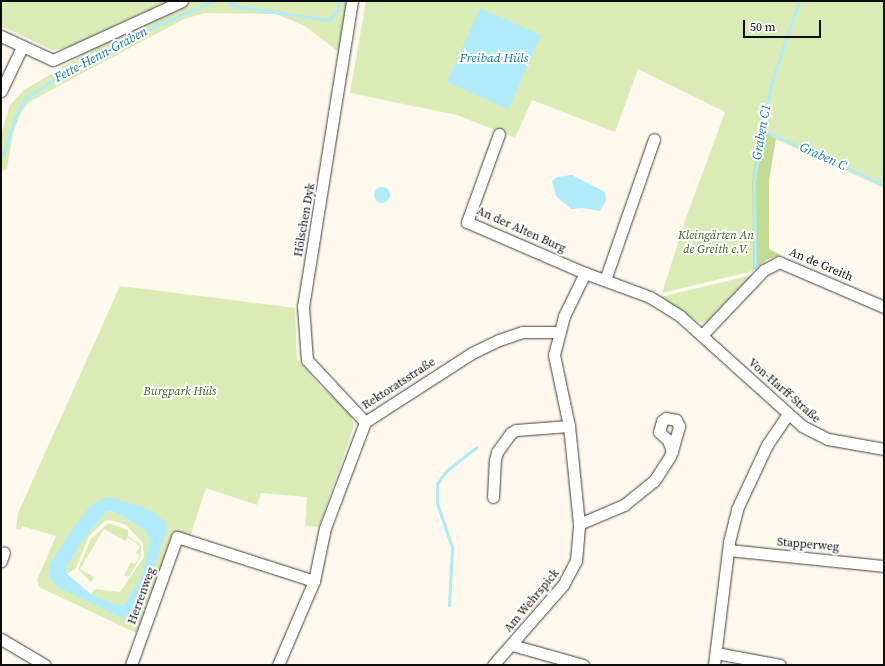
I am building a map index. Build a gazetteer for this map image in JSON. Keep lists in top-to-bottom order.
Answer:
{
  "streets": {
    "street": [
      "Hölschen Dyk",
      "An der Alten Burg",
      "An de Greith",
      "Rektoratsstraße",
      "Von-Harff-Straße",
      "Stapperweg",
      "Herrenweg",
      "Am Wehrspick"
    ]
  },
  "crossings": [
    ["Hölschen Dyk", "Rektoratsstraße"],
    ["An der Alten Burg", "An de Greith"],
    ["An der Alten Burg", "Von-Harff-Straße"],
    ["An der Alten Burg", "Am Wehrspick"],
    ["An de Greith", "Von-Harff-Straße"],
    ["Rektoratsstraße", "Herrenweg"],
    ["Rektoratsstraße", "Am Wehrspick"]
  ],
  "water": [
    "Fette-Henn-Graben",
    "Freibad Hüls",
    "Graben C1",
    "Graben C"
  ],
  "parks": ["Kleingärten An de Greith e.V.", "Burgpark Hüls"],
  "scale_bar": "50 m"
}
